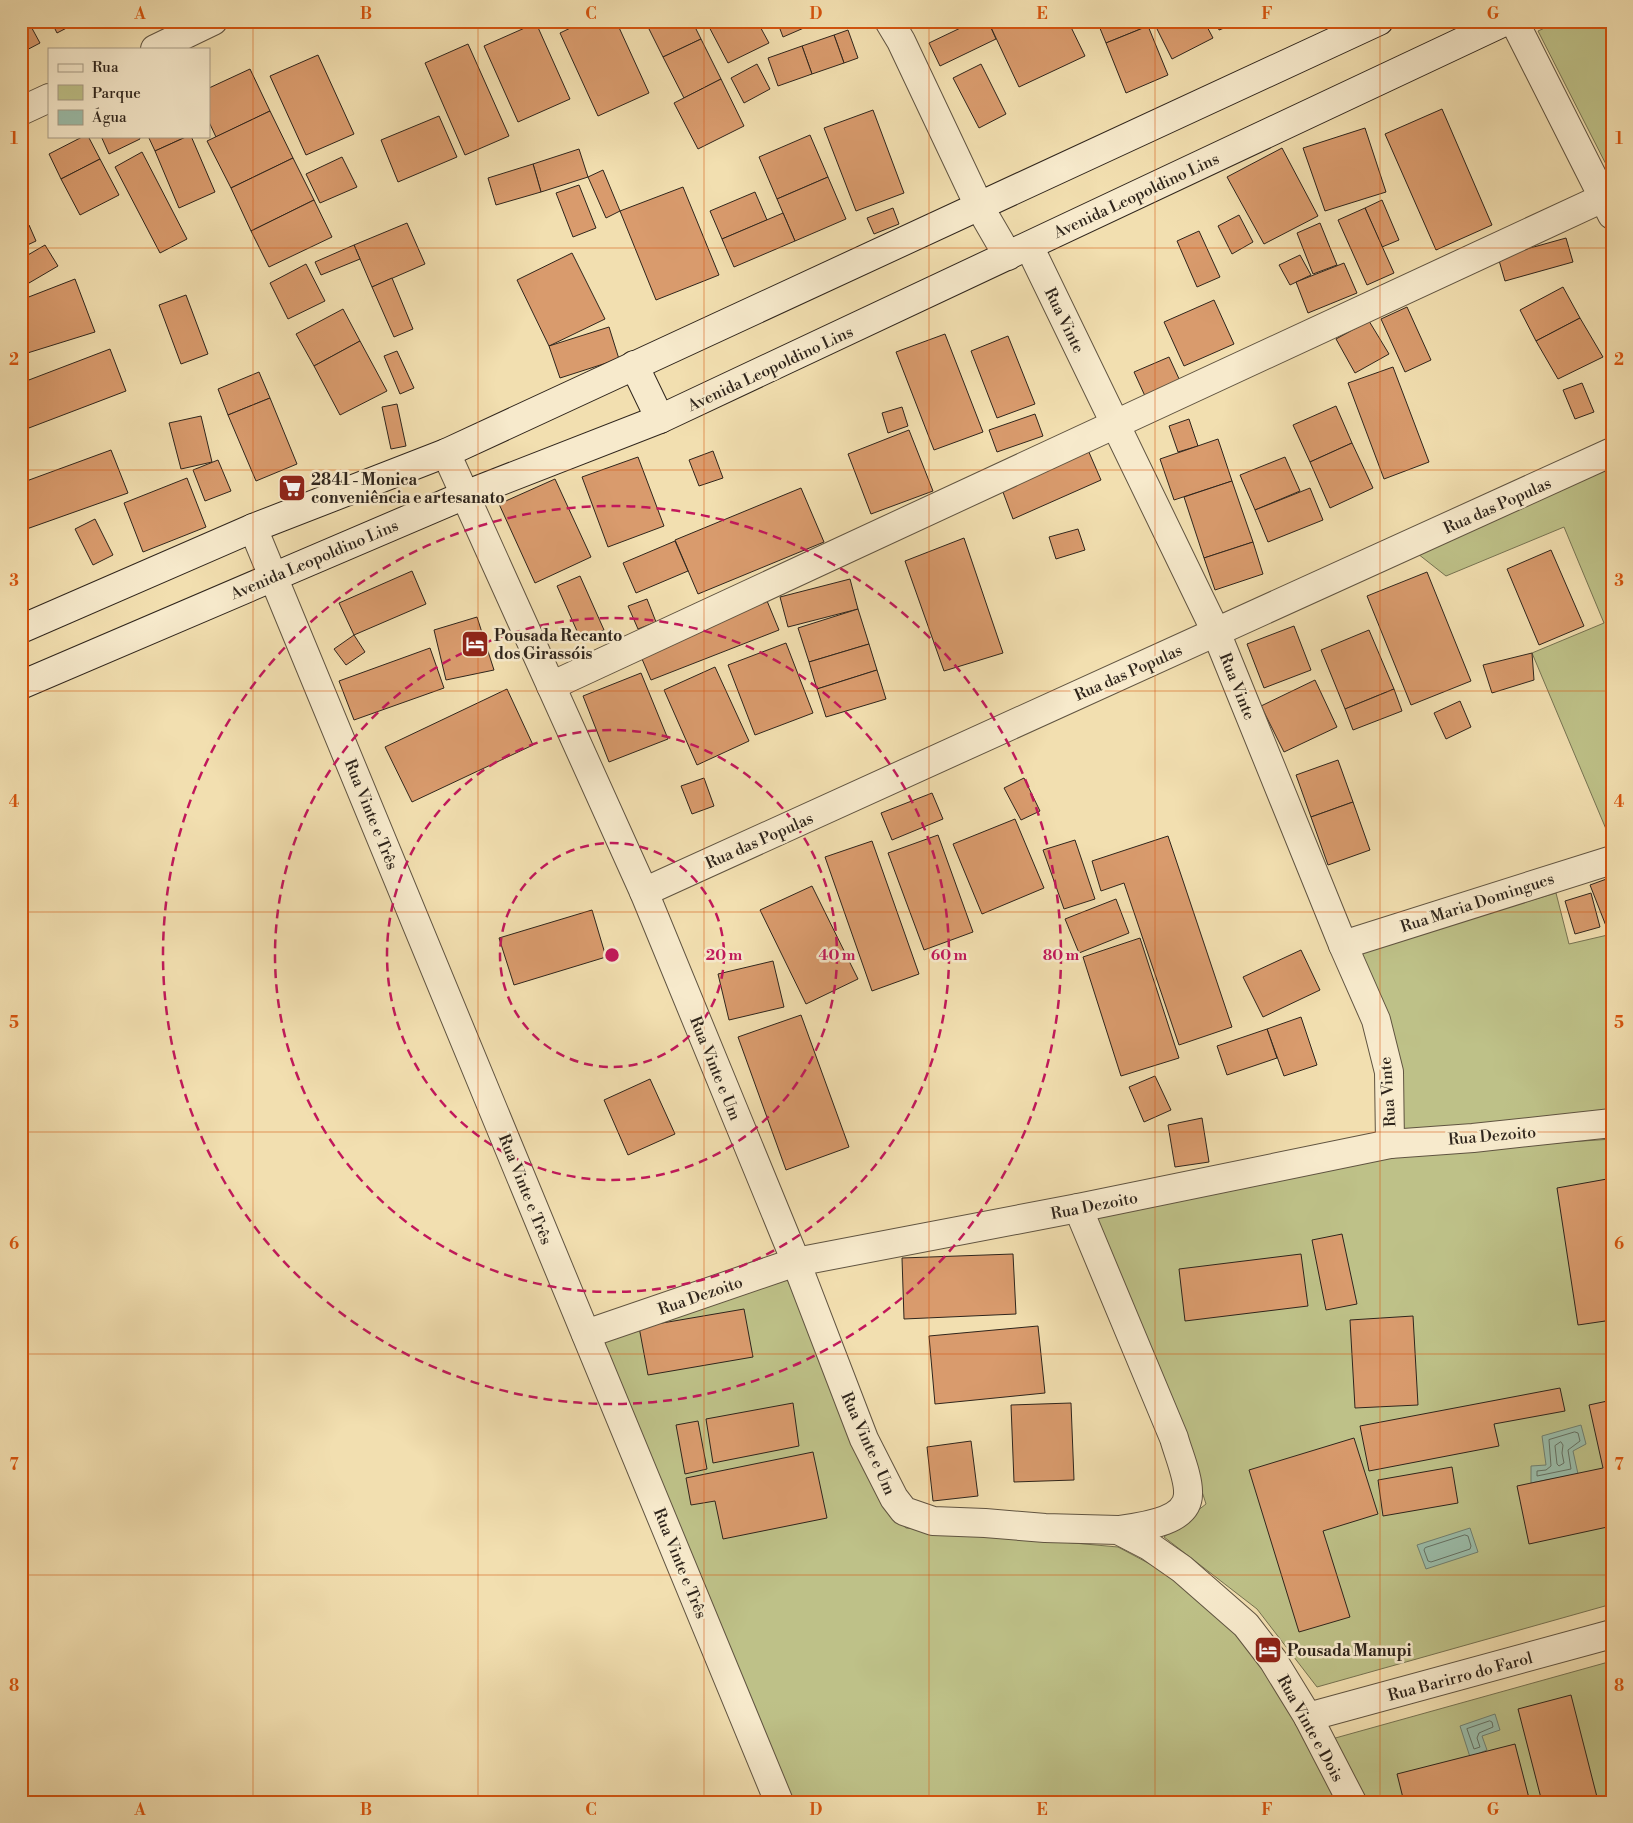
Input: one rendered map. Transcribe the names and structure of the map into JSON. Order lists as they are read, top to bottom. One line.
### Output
{"streets":{"street":["Avenida Leopoldino Lins","Rua Vinte","Rua das Populas","Rua Vinte e Três","Rua Maria Domingues","Rua Vinte e Um","Rua Dezoito","Rua Barirro do Farol","Rua Vinte e Dois"]},"crossings":[["Avenida Leopoldino Lins","Rua Vinte"],["Avenida Leopoldino Lins","Rua Vinte e Três"],["Avenida Leopoldino Lins","Rua Vinte e Um"],["Rua Vinte","Rua das Populas"],["Rua Vinte","Rua Maria Domingues"],["Rua Vinte","Rua Dezoito"],["Rua das Populas","Rua Vinte e Um"],["Rua Vinte e Três","Rua Dezoito"],["Rua Vinte e Um","Rua Dezoito"],["Rua Vinte e Um","Rua Vinte e Dois"],["Rua Barirro do Farol","Rua Vinte e Dois"]],"places":{"supermarket":["2841 - Monica conveniência e artesanato"],"hotel":["Pousada Recanto dos Girassóis","Pousada Manupi"]},"legend":["Rua","Parque","Água"],"grid":{"columns":["A","B","C","D","E","F","G"],"rows":["1","2","3","4","5","6","7","8"]},"rings":["20 m","40 m","60 m","80 m"]}
